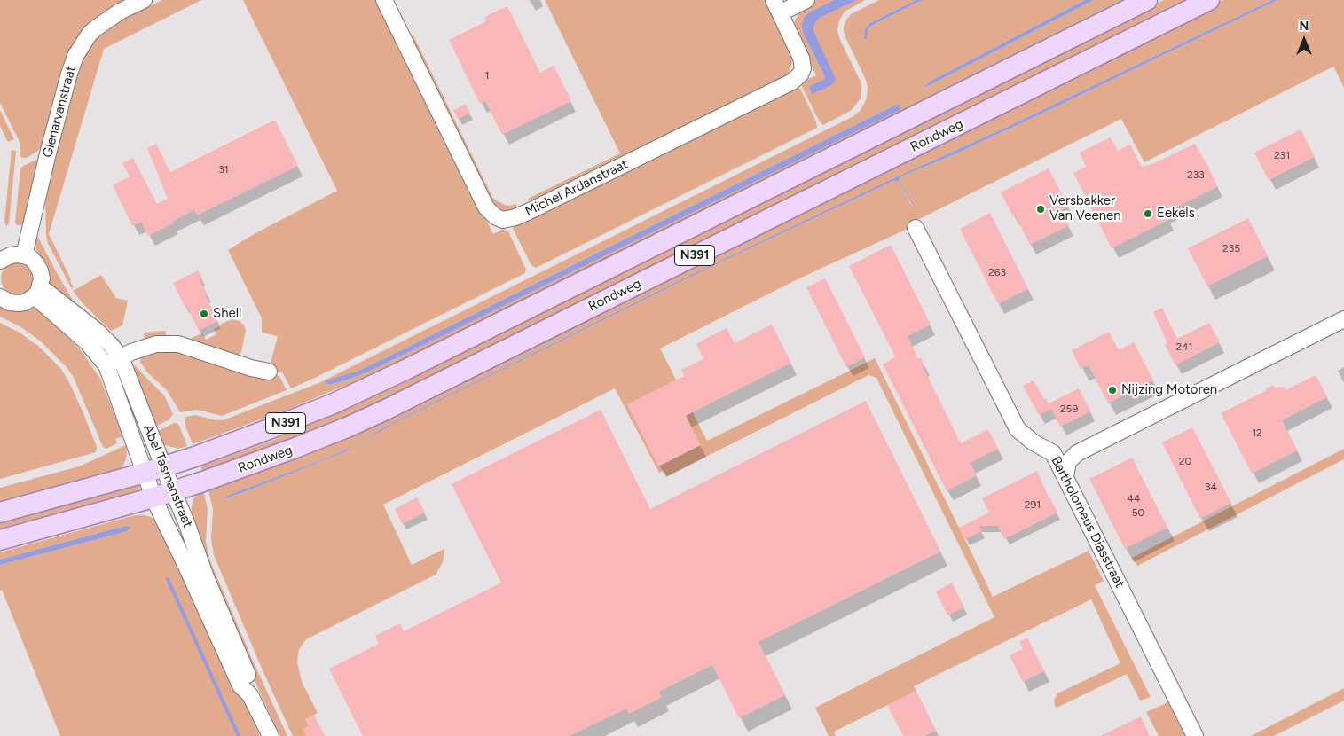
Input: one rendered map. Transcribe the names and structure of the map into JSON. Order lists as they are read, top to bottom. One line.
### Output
{"streets":{"main road":["Rondweg","N391"],"street":["Glenarvanstraat","Michel Ardanstraat","Abel Tasmanstraat","Bartholomeus Diasstraat"]},"crossings":[["Rondweg","Abel Tasmanstraat"]],"places":["Versbakker Van Veenen","Eekels","Shell","Nijzing Motoren"],"house_numbers":["1","231","31","233","235","263","241","259","12","20","34","44","291","50"],"north":"top"}
